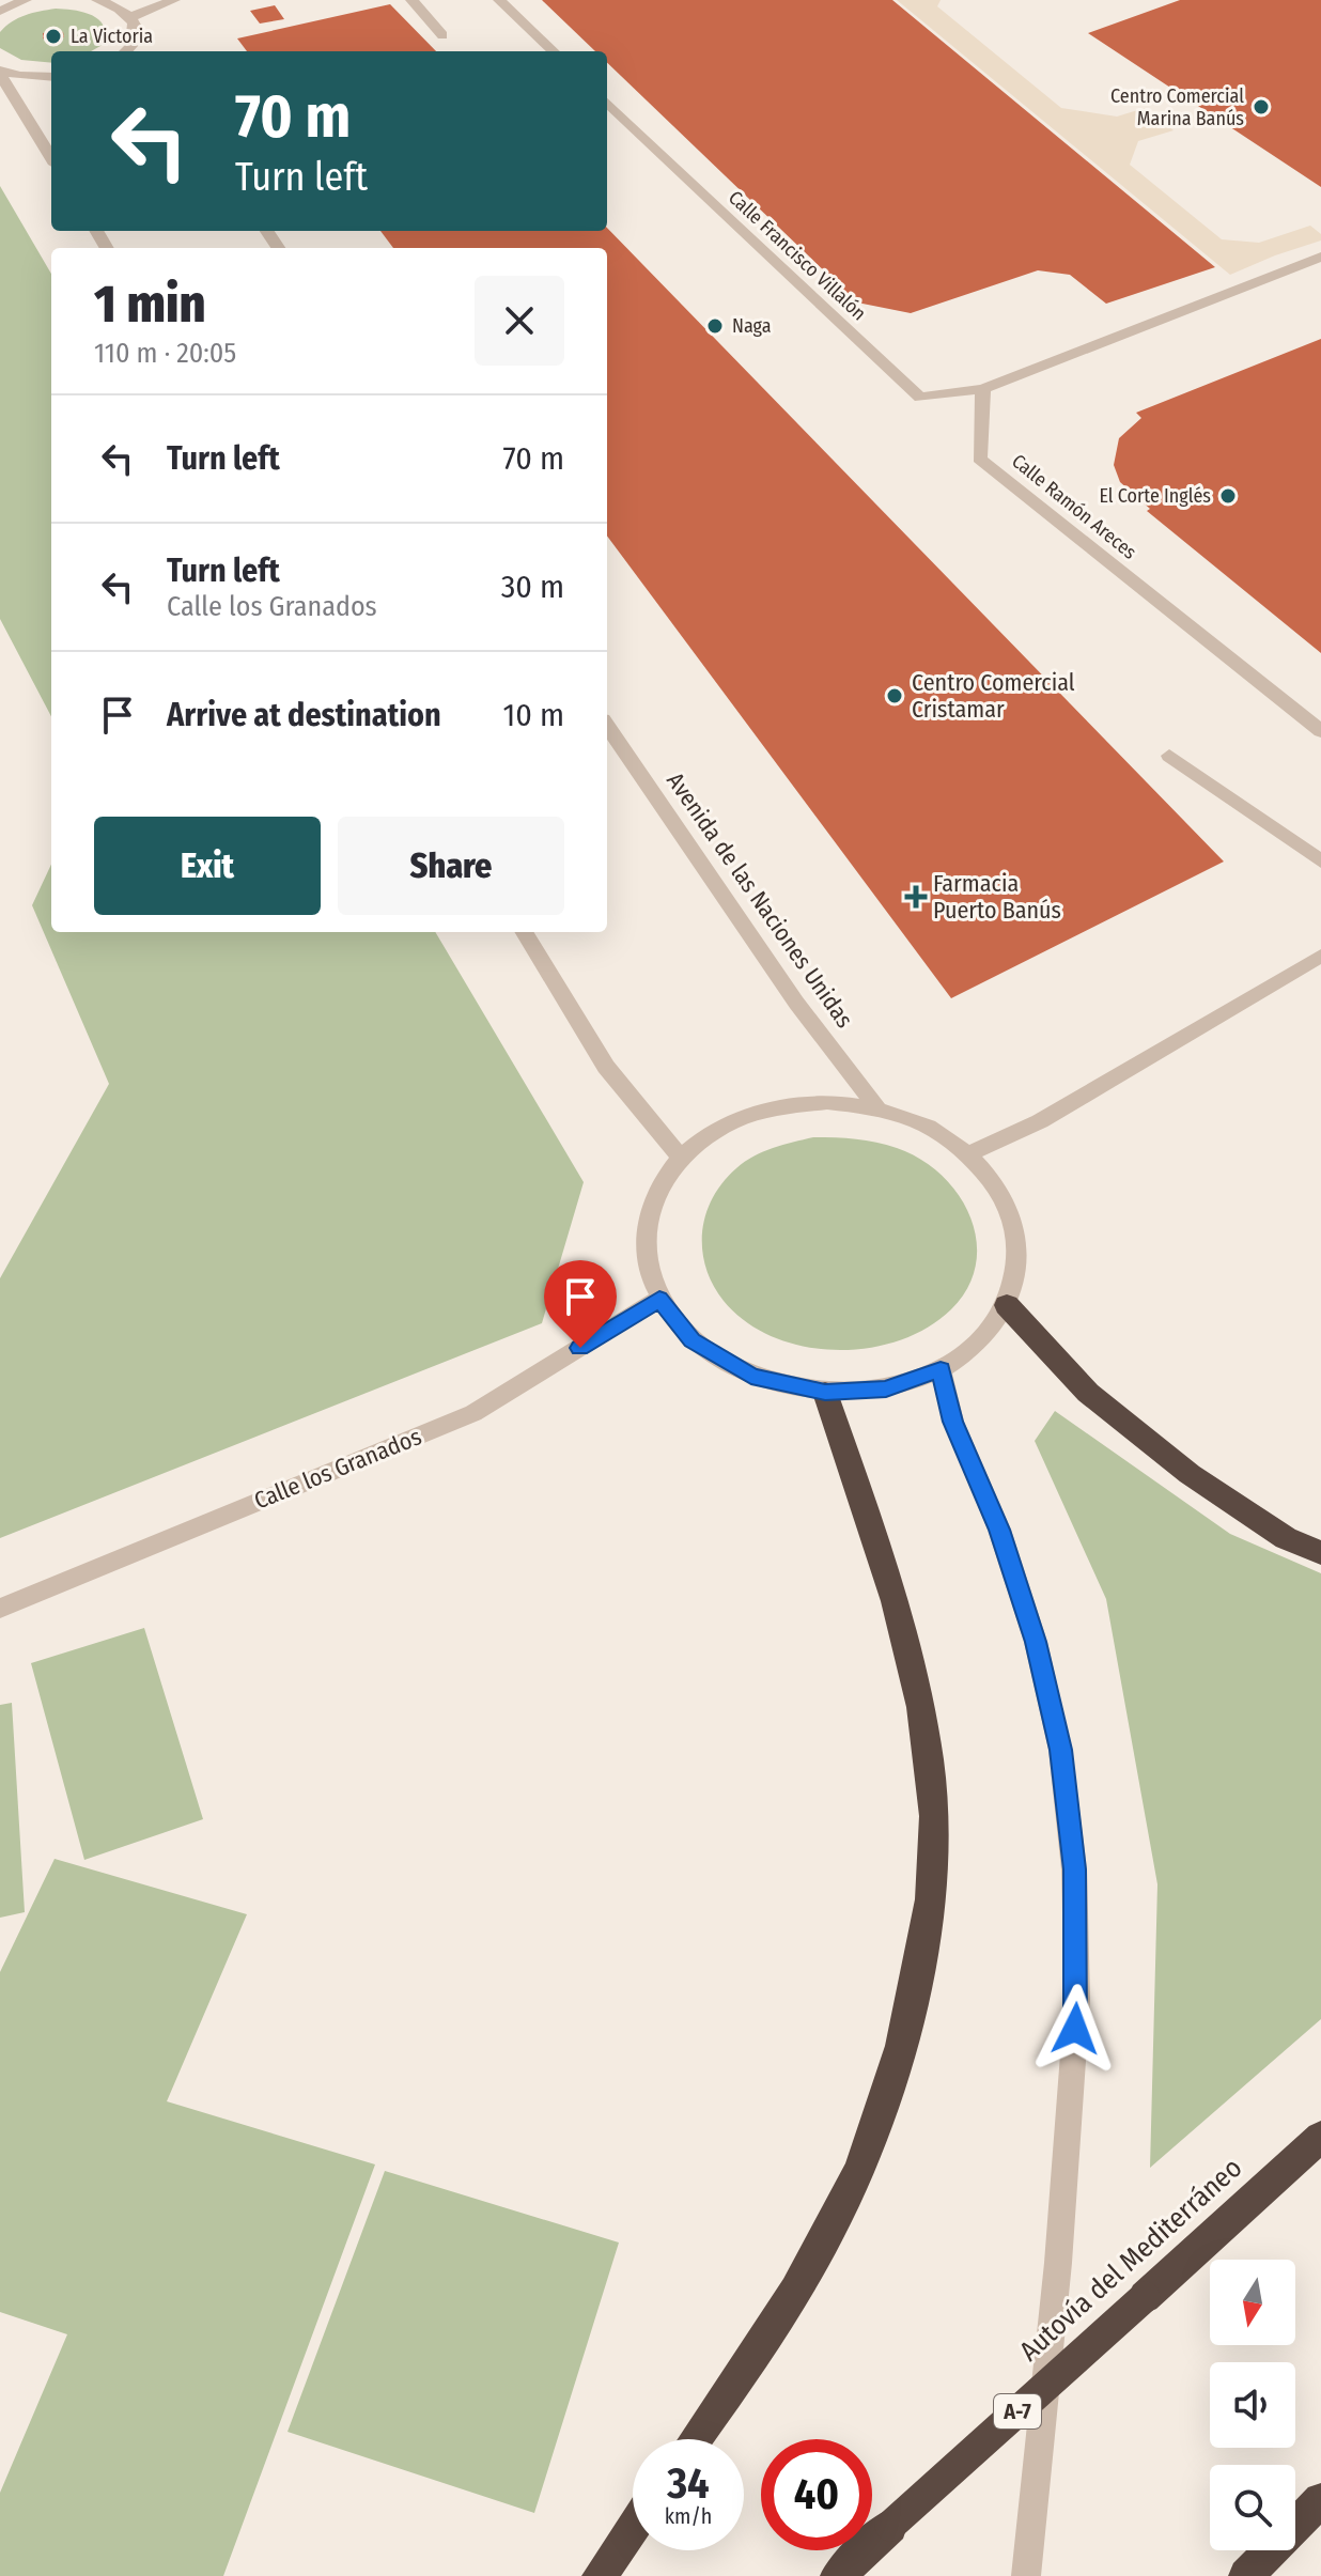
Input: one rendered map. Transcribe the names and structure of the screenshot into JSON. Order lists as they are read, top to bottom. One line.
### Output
{"streets":{"highway":["Autovía del Mediterráneo","A-7"],"street":["Calle Francisco Villalón","Calle Ramón Areces","Avenida de las Naciones Unidas","Calle los Granados"]},"crossings":[["Calle Francisco Villalón","Calle Ramón Areces"]],"places":{"other":["La Victoria","Centro Comercial Marina Banús","Naga","El Corte Inglés","Centro Comercial Cristamar"],"health":["Farmacia Puerto Banús"]},"north":"bottom","page":{"turn":["70 m","Turn left"],"heading":["1 min","110 m · 20:05"],"list":[{"name":"Turn left","value":"70 m"},{"name":"Turn left","note":"Calle los Granados","value":"30 m"},{"name":"Arrive at destination","value":"10 m"}],"buttons":["Exit","Share"],"speed":"34 km/h","limit":"40"}}
